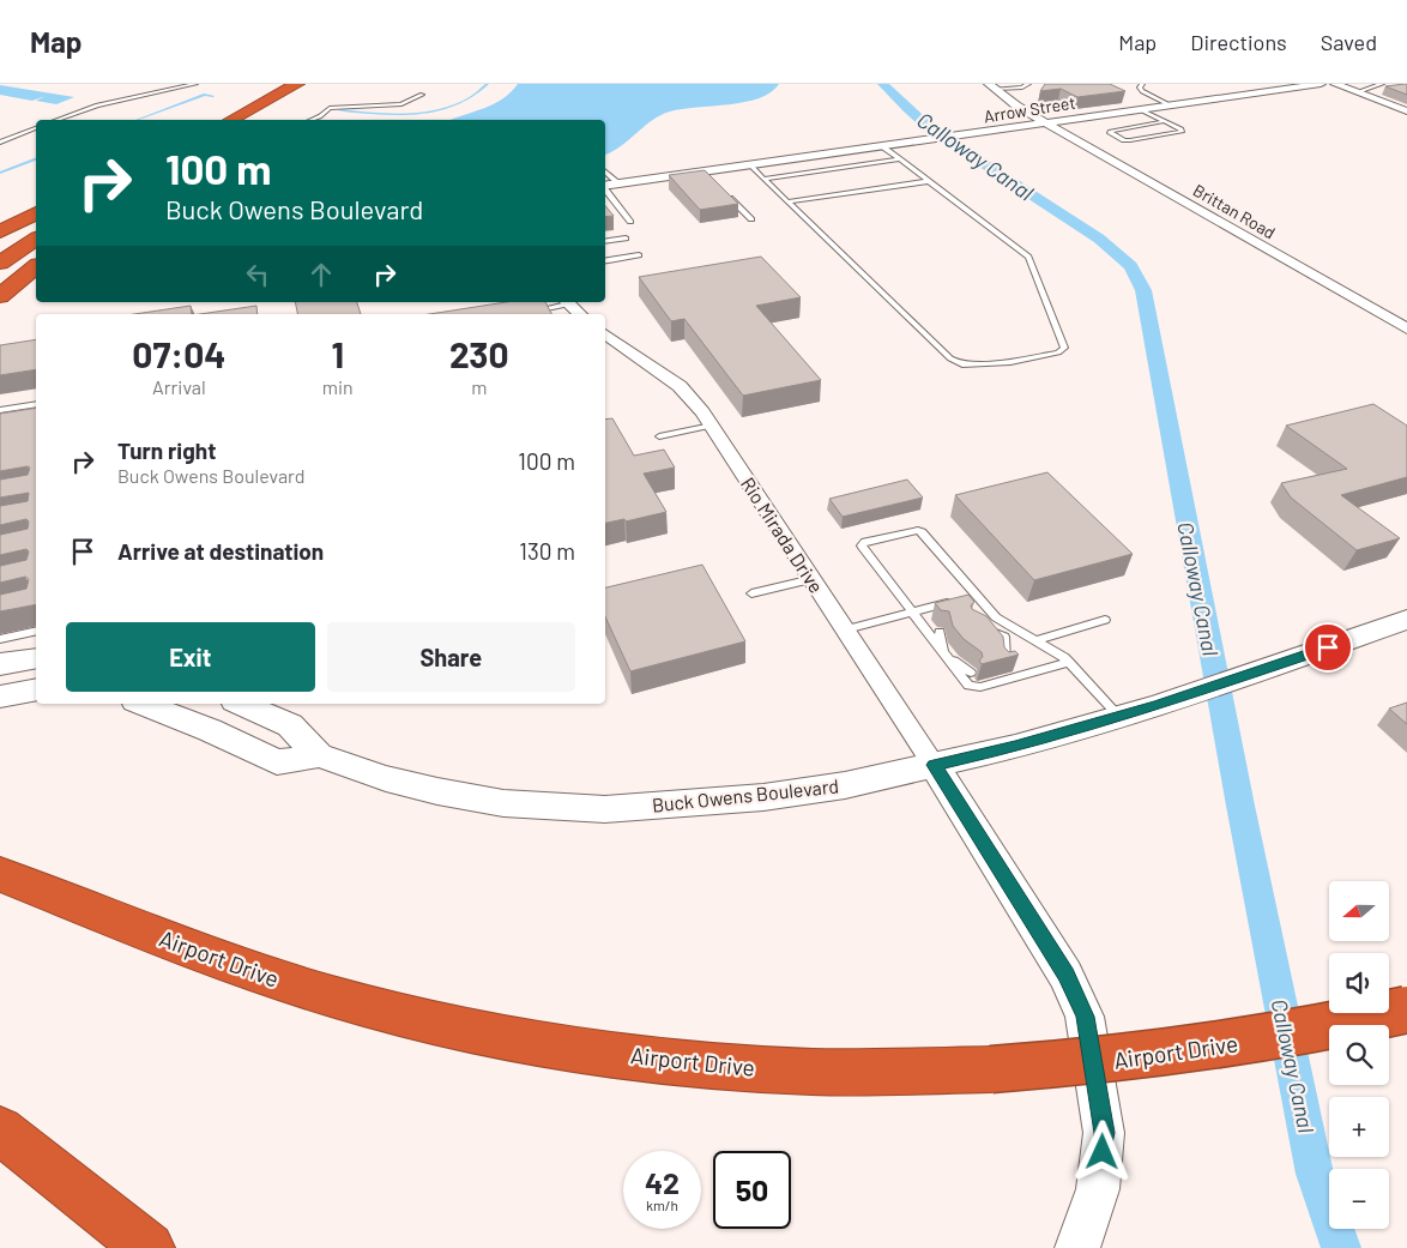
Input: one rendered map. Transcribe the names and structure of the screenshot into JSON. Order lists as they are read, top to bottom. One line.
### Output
{"streets":{"highway":["Airport Drive"],"main road":["Buck Owens Boulevard"],"street":["Arrow Street","Brittan Road","Rio Mirada Drive"]},"crossings":[["Arrow Street","Brittan Road"],["Rio Mirada Drive","Buck Owens Boulevard"]],"water":["Calloway Canal"],"north":"left","page":{"header":"Map","nav":["Map","Directions","Saved"],"turn":["100 m","Buck Owens Boulevard"],"eta":["07:04","Arrival","1","min","230","m"],"list":[{"name":"Turn right","note":"Buck Owens Boulevard","value":"100 m"},{"name":"Arrive at destination","value":"130 m"}],"buttons":["Exit","Share"],"map_buttons":["+","−"],"speed":"42 km/h","limit":"50"}}
